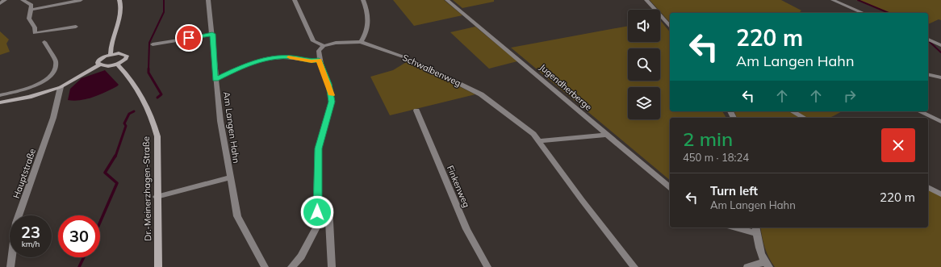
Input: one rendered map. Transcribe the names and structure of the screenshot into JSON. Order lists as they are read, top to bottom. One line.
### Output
{"streets":{"main road":["Dr.-Meinerzhagen-Straße"],"street":["Schwalbenweg","Jugendherberge","Am Langen Hahn","Hauptstraße","Finkenweg"]},"page":{"turn":["220 m","Am Langen Hahn"],"heading":["2 min","450 m · 18:24"],"list":[{"name":"Turn left","note":"Am Langen Hahn","value":"220 m"}],"speed":"23 km/h","limit":"30"}}
